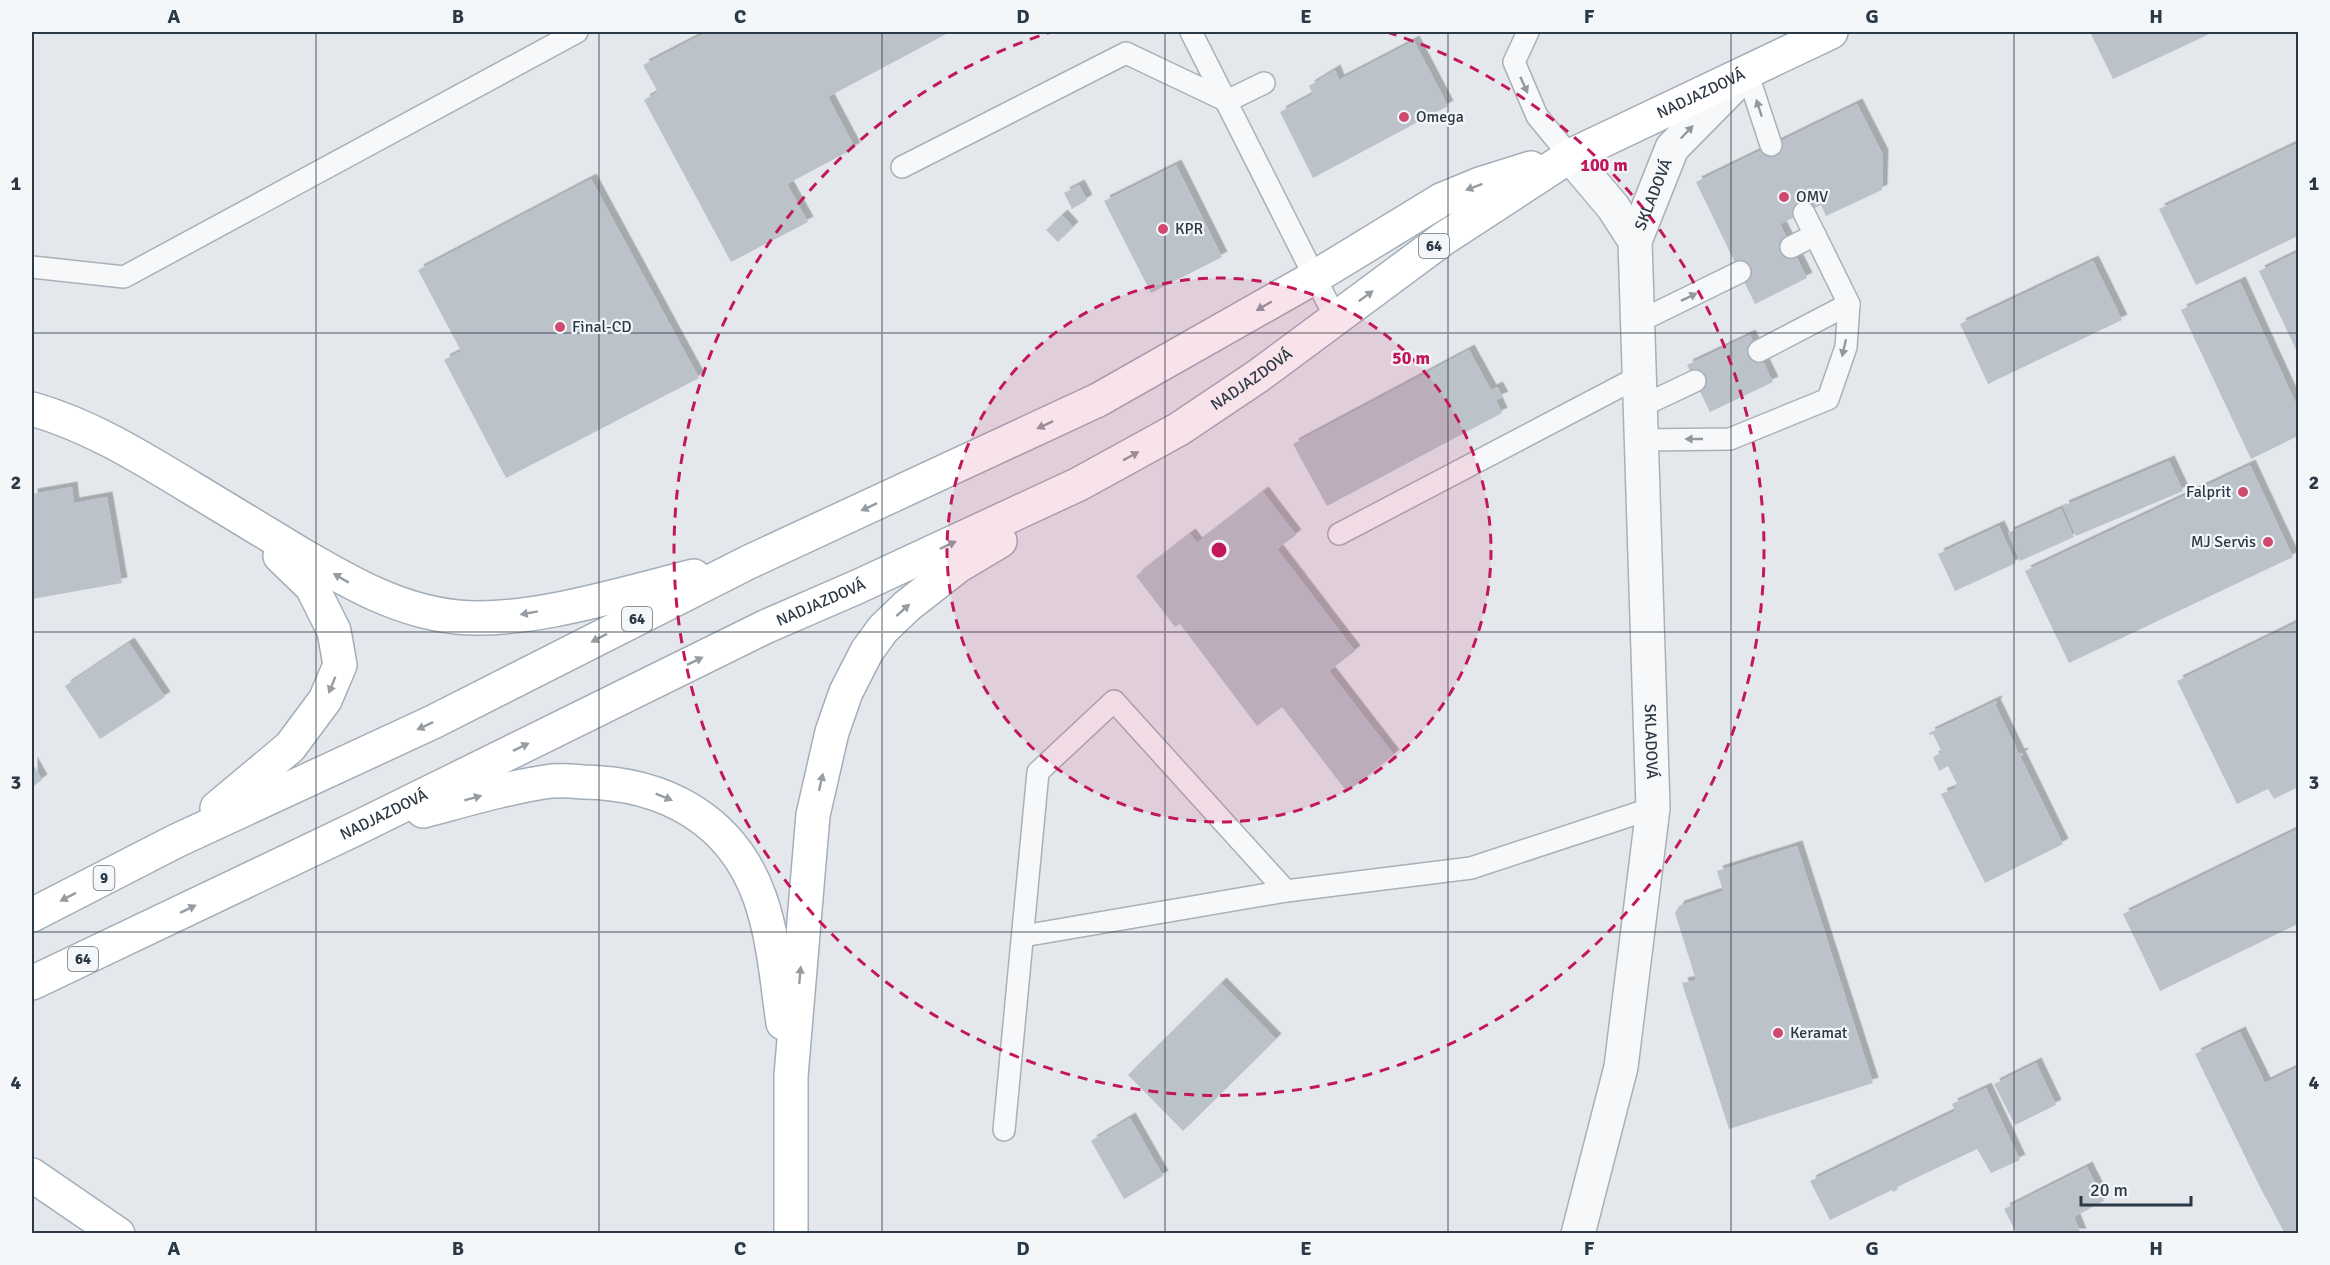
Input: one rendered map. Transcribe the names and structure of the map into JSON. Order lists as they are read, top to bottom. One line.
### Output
{"streets":{"main road":["NADJAZDOVÁ","64","9"],"street":["SKLADOVÁ"]},"crossings":[["NADJAZDOVÁ","SKLADOVÁ"]],"places":["Omega","OMV","KPR","Final-CD","Falprit","MJ Servis","Keramat"],"scale_bar":"20 m","grid":{"columns":["A","B","C","D","E","F","G","H"],"rows":["1","2","3","4"]},"rings":["100 m","50 m"]}
